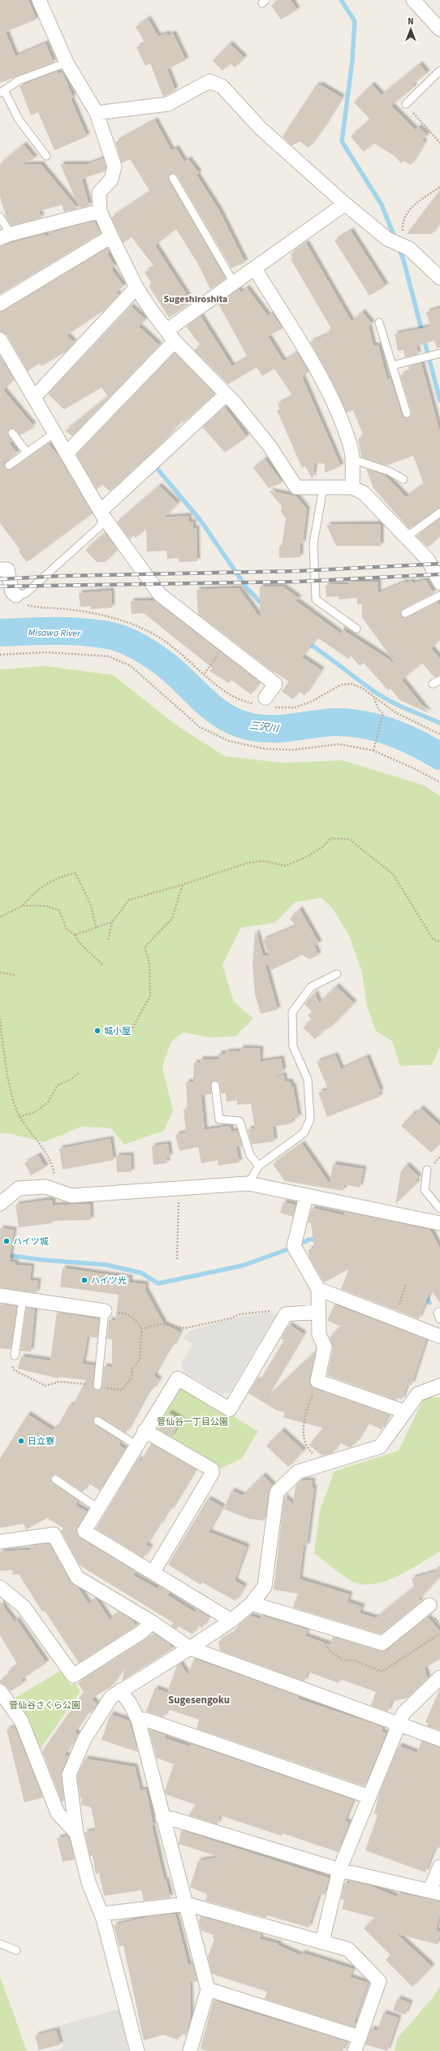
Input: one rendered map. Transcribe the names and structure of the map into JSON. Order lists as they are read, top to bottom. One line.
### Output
{"districts":["Sugeshiroshita","Sugesengoku"],"water":["Misawa River","三沢川"],"parks":["菅仙谷一丁目公園","菅仙谷さくら公園"],"places":["城小屋","ハイツ城","ハイツ光","日立寮"],"north":"top"}
